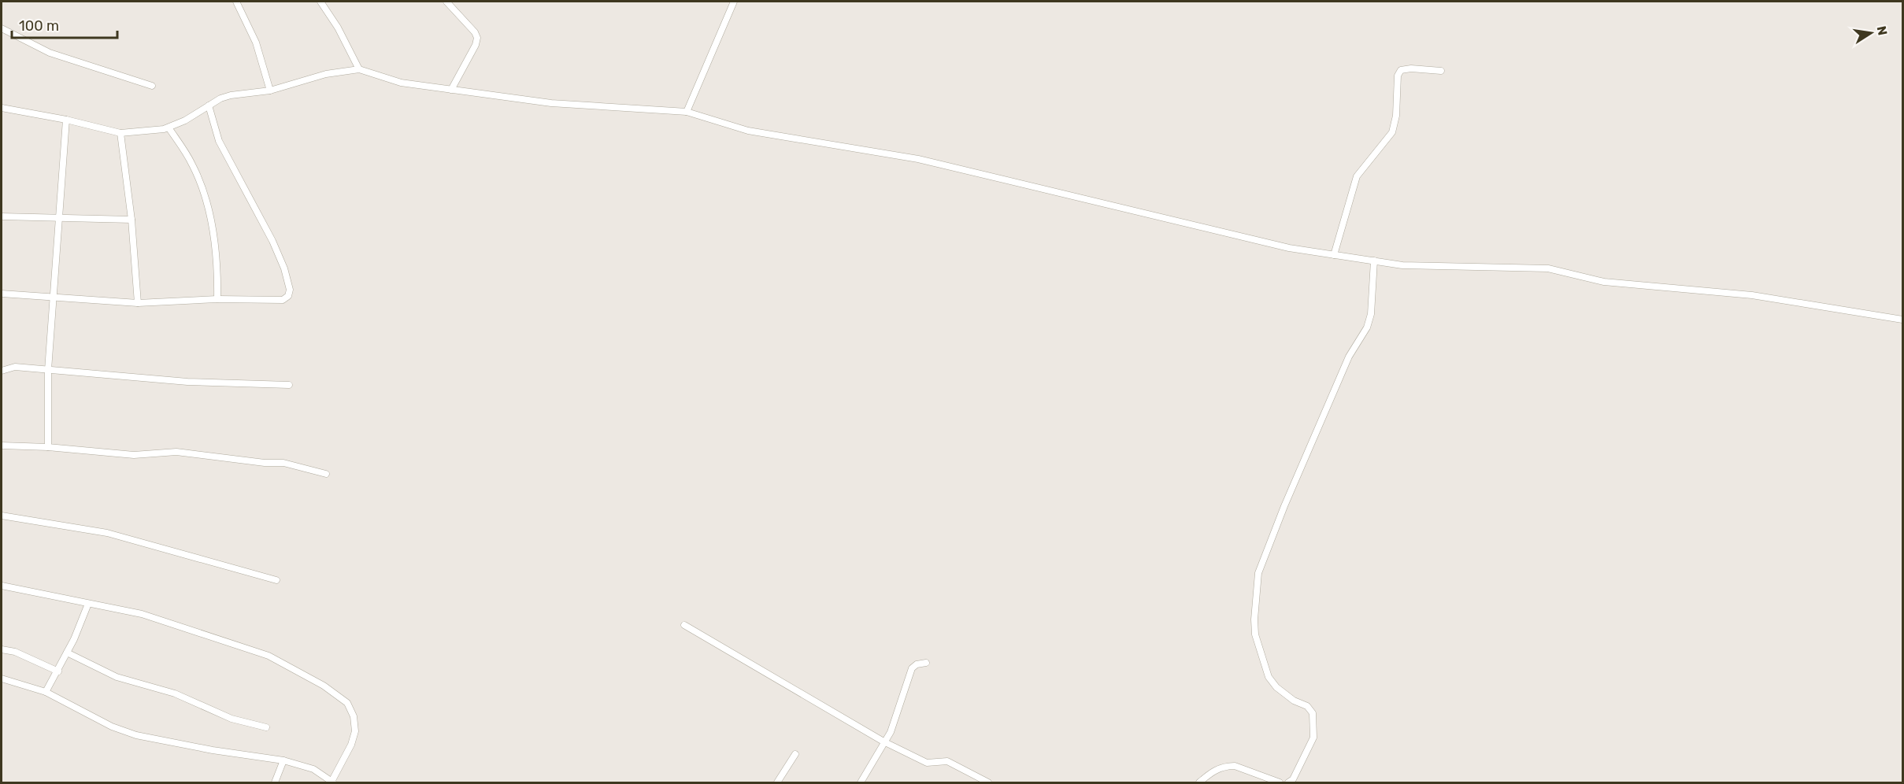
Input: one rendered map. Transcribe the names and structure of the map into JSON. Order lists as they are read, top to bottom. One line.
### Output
{"scale_bar":"100 m","north":"right"}
